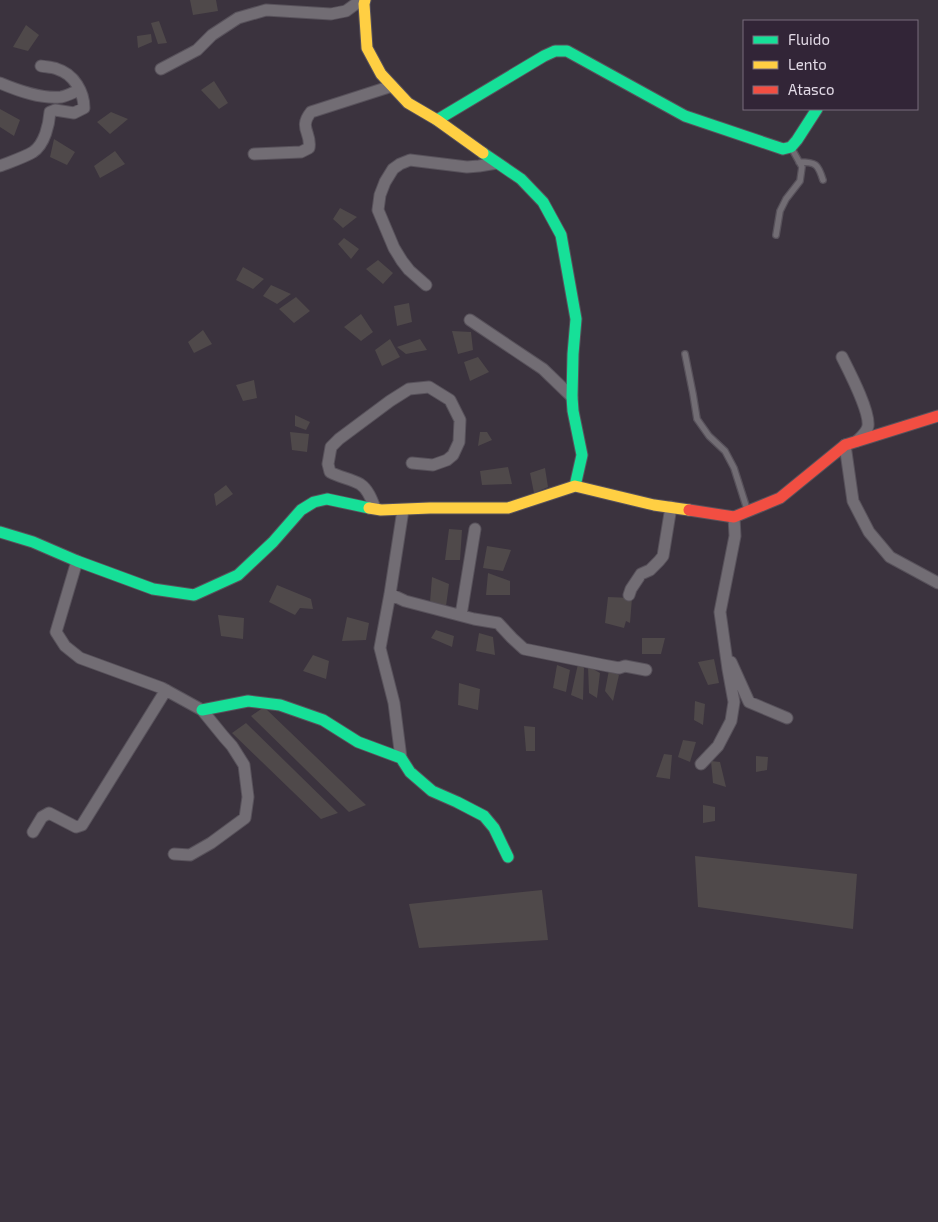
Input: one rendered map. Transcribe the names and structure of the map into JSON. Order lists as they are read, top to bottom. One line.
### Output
{"legend":["Fluido","Lento","Atasco"]}
